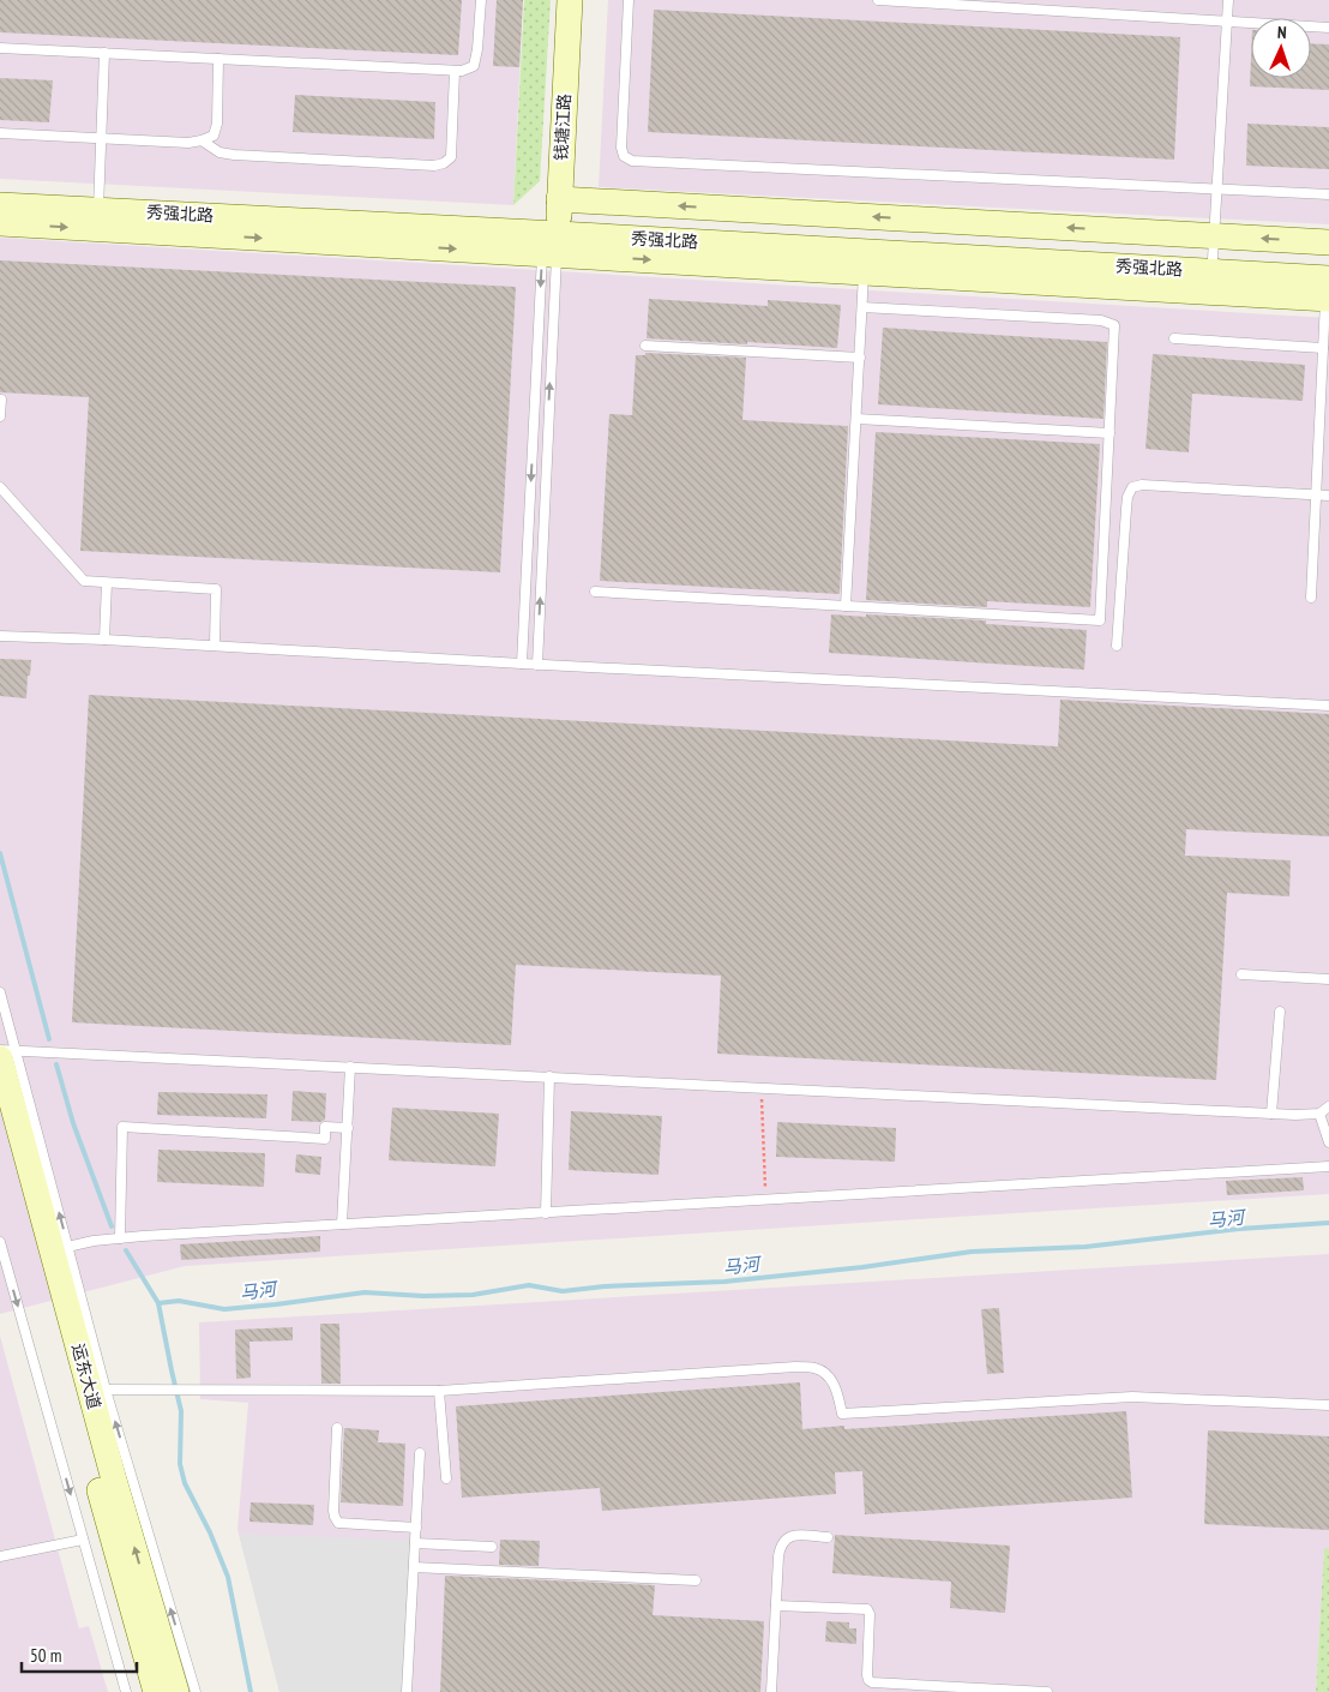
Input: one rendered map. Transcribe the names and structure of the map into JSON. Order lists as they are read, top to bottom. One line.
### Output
{"streets":{"street":["钱塘江路","秀强北路","运东大道"]},"crossings":[["钱塘江路","秀强北路"]],"water":["马河"],"scale_bar":"50 m","north":"top"}
